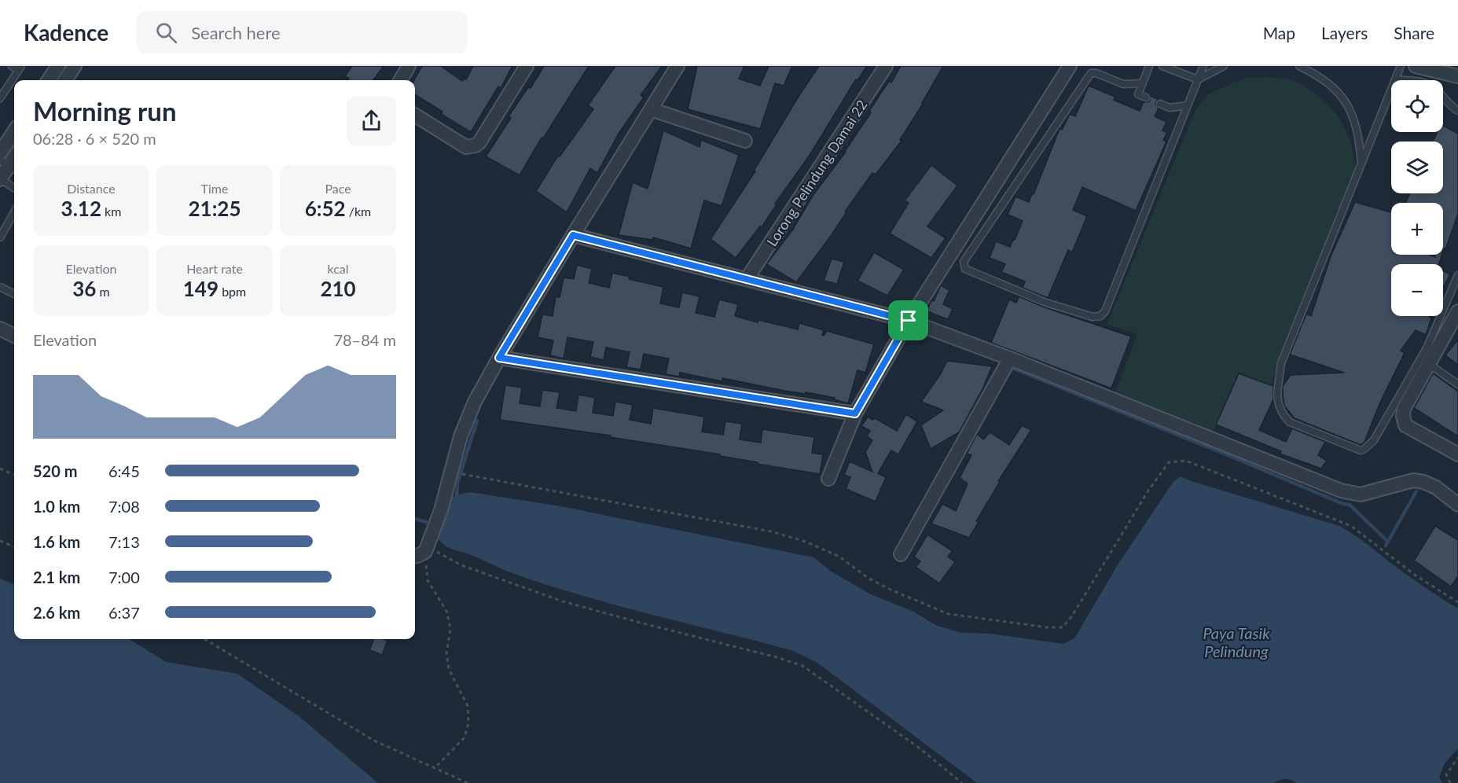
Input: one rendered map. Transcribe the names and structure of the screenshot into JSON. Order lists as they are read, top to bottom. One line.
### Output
{"streets":{"street":["Lorong Pelindung Damai 22"]},"water":["Paya Tasik Pelindung"],"page":{"header":"Kadence","search":"Search here","nav":["Map","Layers","Share"],"map_buttons":["+","−"],"heading":["Morning run","06:28 · 6 × 520 m"],"stats":[["Distance","3.12 km"],["Time","21:25"],["Pace","6:52 /km"],["Elevation","36 m"],["Heart rate","149 bpm"],["kcal","210"]],"chart":["Elevation","78–84 m"],"list":[{"name":"520 m","note":"6:45"},{"name":"1.0 km","note":"7:08"},{"name":"1.6 km","note":"7:13"},{"name":"2.1 km","note":"7:00"},{"name":"2.6 km","note":"6:37"}]}}
